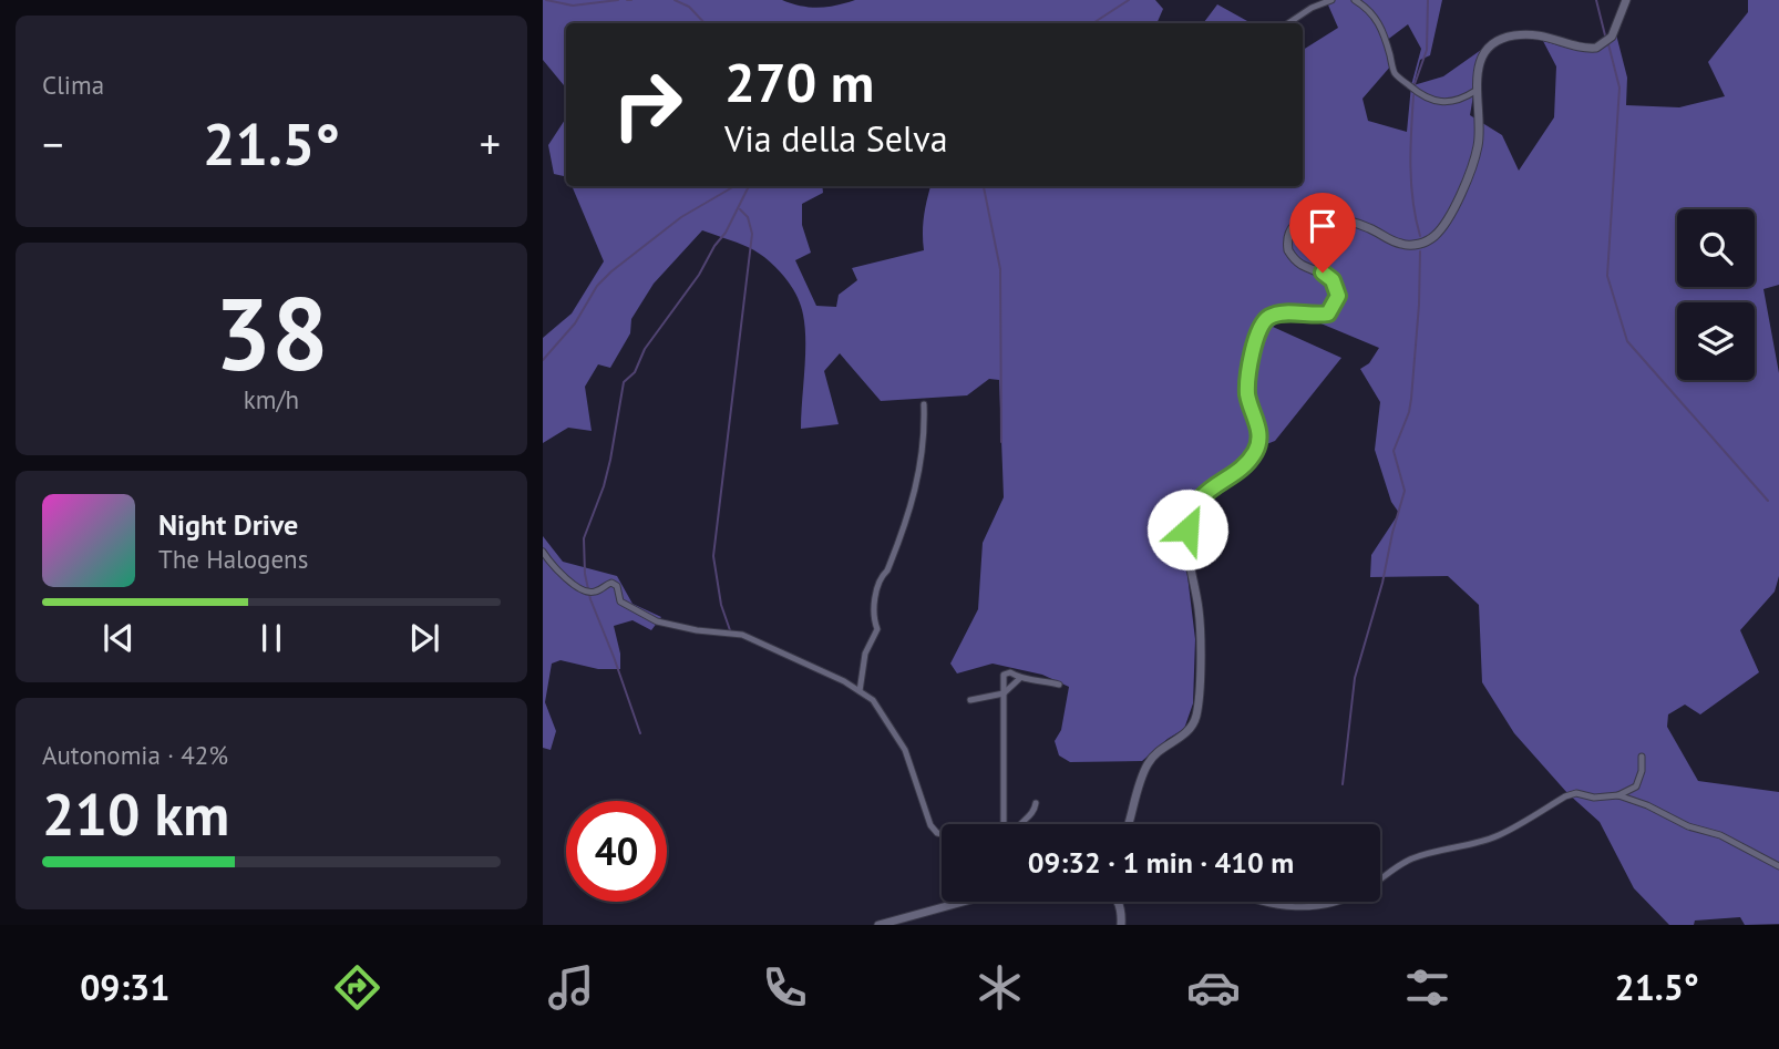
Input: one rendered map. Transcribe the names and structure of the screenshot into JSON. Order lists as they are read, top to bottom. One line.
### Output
{"page":{"tile":["Clima",["38","km/h"],["Autonomia · 42%","210 km"]],"turn":["270 m","Via della Selva"],"heat":["−","21.5°","+"],"song":["Night Drive","The Halogens"],"limit":"40","trip":"09:32 · 1 min · 410 m","tabs":["09:31","21.5°"]}}
